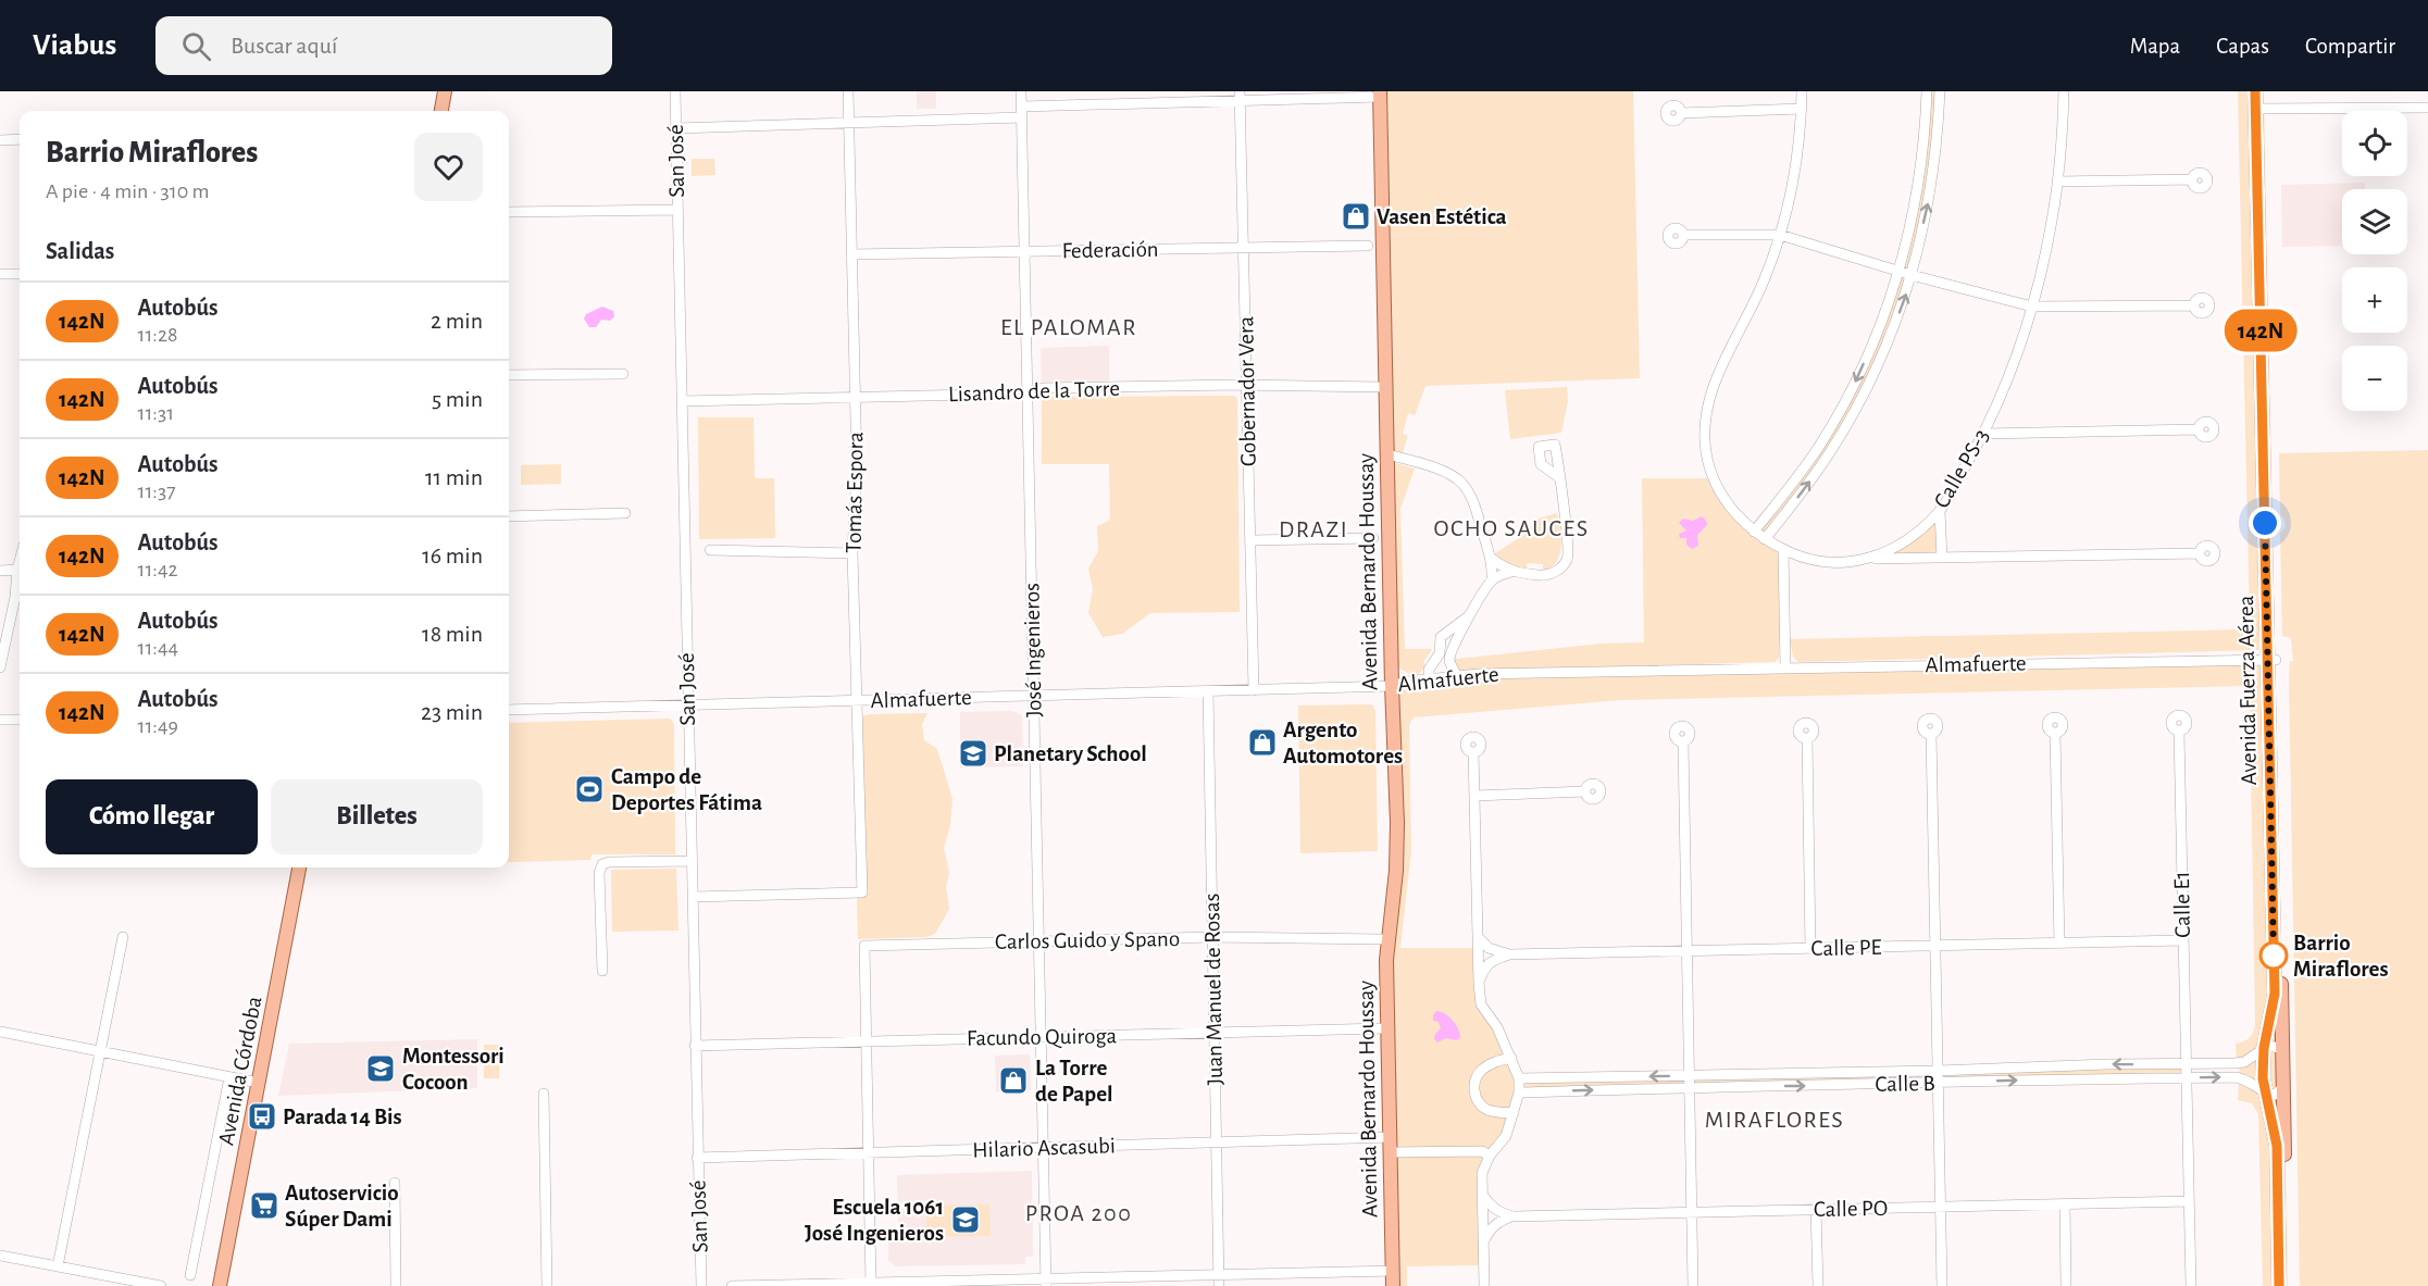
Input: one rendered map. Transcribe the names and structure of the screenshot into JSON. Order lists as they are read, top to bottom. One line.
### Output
{"streets":{"main road":["Avenida Bernardo Houssay","Avenida Fuerza Aérea","Avenida Córdoba"],"street":["San José","Federación","Lisandro de la Torre","Gobernador Vera","Calle PS-3","Tomás Espora","José Ingenieros","Almafuerte","Calle E1","Carlos Guido y Spano","Calle PE","Juan Manuel de Rosas","Facundo Quiroga","Calle B","Hilario Ascasubi","Calle PO"]},"crossings":[["San José","Lisandro de la Torre"],["San José","Tomás Espora"],["San José","Almafuerte"],["San José","Facundo Quiroga"],["San José","Hilario Ascasubi"],["Federación","Gobernador Vera"],["Federación","Tomás Espora"],["Federación","José Ingenieros"],["Lisandro de la Torre","Gobernador Vera"],["Lisandro de la Torre","Tomás Espora"],["Lisandro de la Torre","Avenida Bernardo Houssay"],["Lisandro de la Torre","José Ingenieros"],["Gobernador Vera","Almafuerte"],["Tomás Espora","Almafuerte"],["Avenida Bernardo Houssay","Almafuerte"],["Avenida Bernardo Houssay","Carlos Guido y Spano"],["Avenida Bernardo Houssay","Facundo Quiroga"],["Avenida Bernardo Houssay","Hilario Ascasubi"],["José Ingenieros","Almafuerte"],["José Ingenieros","Carlos Guido y Spano"],["José Ingenieros","Facundo Quiroga"],["José Ingenieros","Hilario Ascasubi"],["Almafuerte","Avenida Fuerza Aérea"],["Almafuerte","Juan Manuel de Rosas"],["Avenida Fuerza Aérea","Calle B"],["Calle E1","Calle PE"],["Calle E1","Calle B"],["Calle E1","Calle PO"],["Carlos Guido y Spano","Juan Manuel de Rosas"],["Carlos Guido y Spano","Facundo Quiroga"],["Juan Manuel de Rosas","Facundo Quiroga"],["Juan Manuel de Rosas","Hilario Ascasubi"]],"districts":["EL PALOMAR","OCHO SAUCES","DRAZI","MIRAFLORES","PROA 200"],"places":{"shop":["Vasen Estética","Argento Automotores","La Torre de Papel"],"school or university":["Planetary School","Montessori Cocoon","Escuela 1061 José Ingenieros"],"sports":["Campo de Deportes Fátima"],"other":["Barrio Miraflores"],"bus stop":["Parada 14 Bis"],"supermarket":["Autoservicio Súper Dami"]},"lines":["bus line 142N"],"page":{"header":"Viabus","search":"Buscar aquí","nav":["Mapa","Capas","Compartir"],"on_map":"142N","map_buttons":["+","−"],"heading":[["Barrio Miraflores","A pie · 4 min · 310 m"],"Salidas"],"list":[{"mark":"142N","name":"Autobús","note":"11:28","value":"2 min"},{"mark":"142N","name":"Autobús","note":"11:31","value":"5 min"},{"mark":"142N","name":"Autobús","note":"11:37","value":"11 min"},{"mark":"142N","name":"Autobús","note":"11:42","value":"16 min"},{"mark":"142N","name":"Autobús","note":"11:44","value":"18 min"},{"mark":"142N","name":"Autobús","note":"11:49","value":"23 min"}],"buttons":["Cómo llegar","Billetes"]}}
